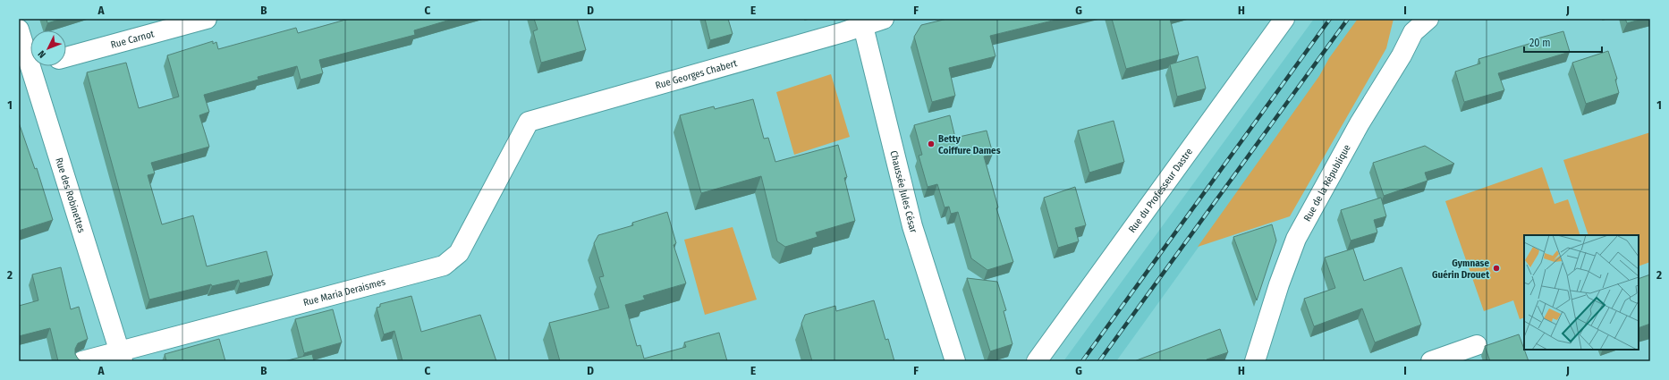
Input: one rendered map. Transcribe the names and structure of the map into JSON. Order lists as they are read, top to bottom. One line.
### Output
{"streets":{"street":["Rue Carnot","Rue Georges Chabert","Rue de la République","Rue du Professeur Dastre","Chaussée Jules César","Rue des Robinettes","Rue Maria Deraismes"]},"crossings":[["Rue Georges Chabert","Chaussée Jules César"],["Rue Georges Chabert","Rue Maria Deraismes"],["Rue des Robinettes","Rue Maria Deraismes"]],"places":["Betty Coiffure Dames","Gymnase Guérin Drouet"],"scale_bar":"20 m","north":"bottom left","grid":{"columns":["A","B","C","D","E","F","G","H","I","J"],"rows":["1","2"]}}
